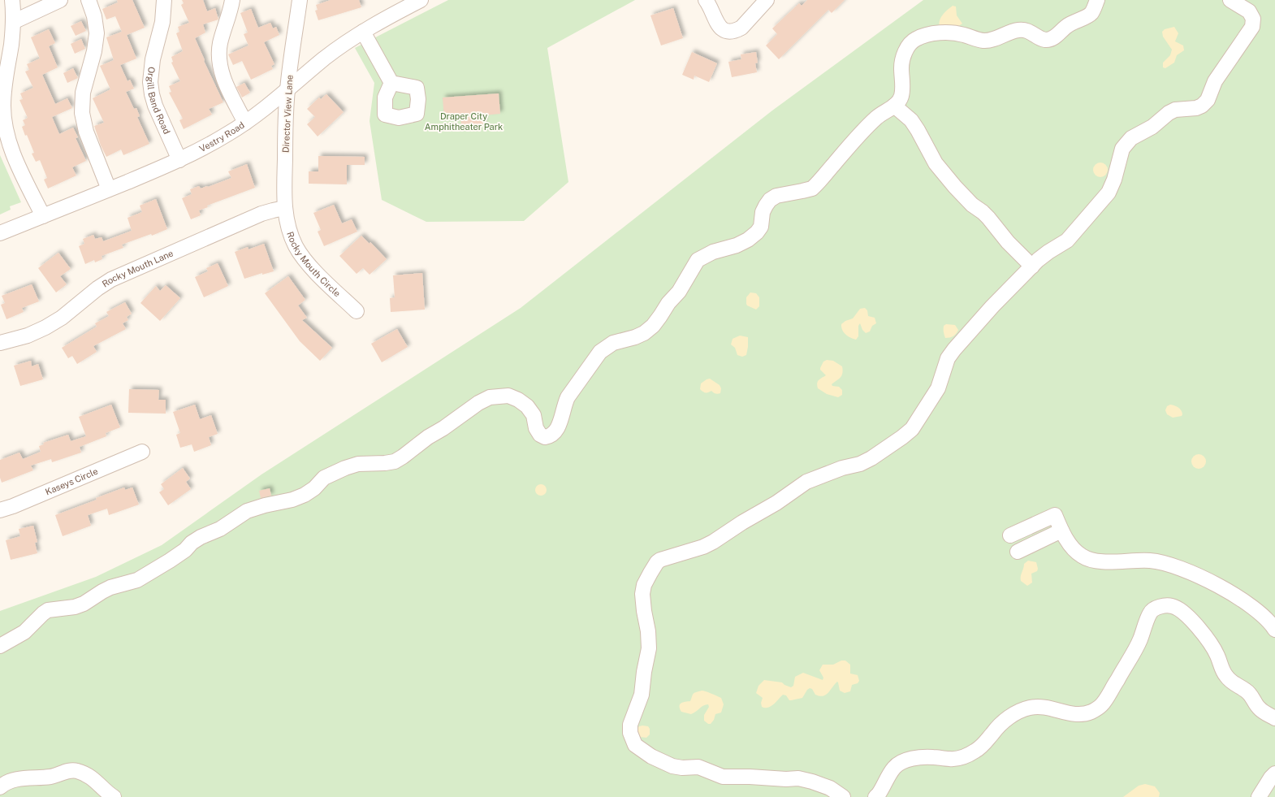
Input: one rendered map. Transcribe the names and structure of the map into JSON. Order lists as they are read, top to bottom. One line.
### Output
{"streets":{"street":["Orgill Band Road","Director View Lane","Vestry Road","Rocky Mouth Circle","Rocky Mouth Lane","Kaseys Circle"]},"crossings":[["Orgill Band Road","Vestry Road"],["Director View Lane","Vestry Road"],["Director View Lane","Rocky Mouth Circle"],["Director View Lane","Rocky Mouth Lane"],["Rocky Mouth Circle","Rocky Mouth Lane"]],"parks":["Draper City Amphitheater Park"]}
